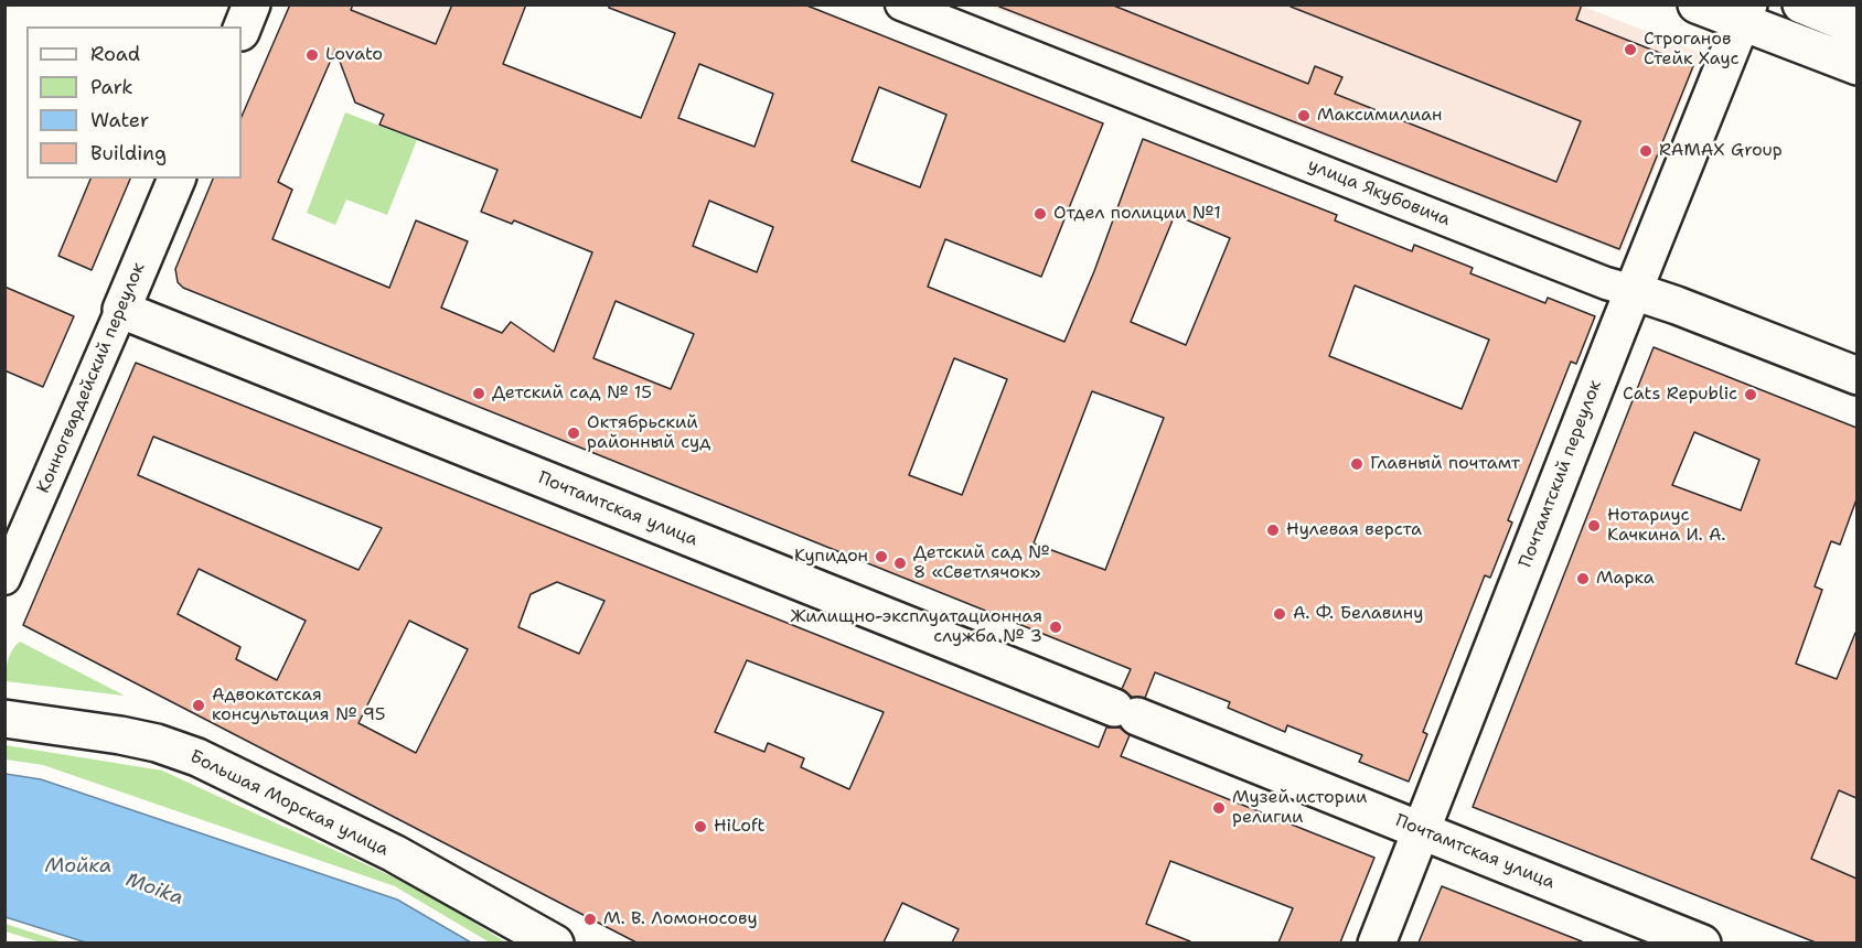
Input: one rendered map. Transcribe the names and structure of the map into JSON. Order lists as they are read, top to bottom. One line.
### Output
{"streets":{"street":["улица Якубовича","Конногвардейский переулок","Почтамтский переулок","Почтамтская улица","Большая Морская улица"]},"crossings":[["улица Якубовича","Почтамтский переулок"],["Конногвардейский переулок","Почтамтская улица"],["Почтамтский переулок","Почтамтская улица"]],"water":["Мойка","Moika"],"places":["Строганов Стейк Хаус","Lovato","Максимилиан","RAMAX Group","Отдел полиции №1","Детский сад № 15","Cats Republic","Октябрьский районный суд","Главный почтамт","Нотариус Качкина И. А.","Нулевая верста","Купидон","Детский сад № 8 «Светлячок»","Марка","А. Ф. Белавину","Жилищно-эксплуатационная служба № 3","Адвокатская консультация № 95","Музей истории религии","HiLoft","М. В. Ломоносову"],"legend":["Road","Park","Water","Building"]}
